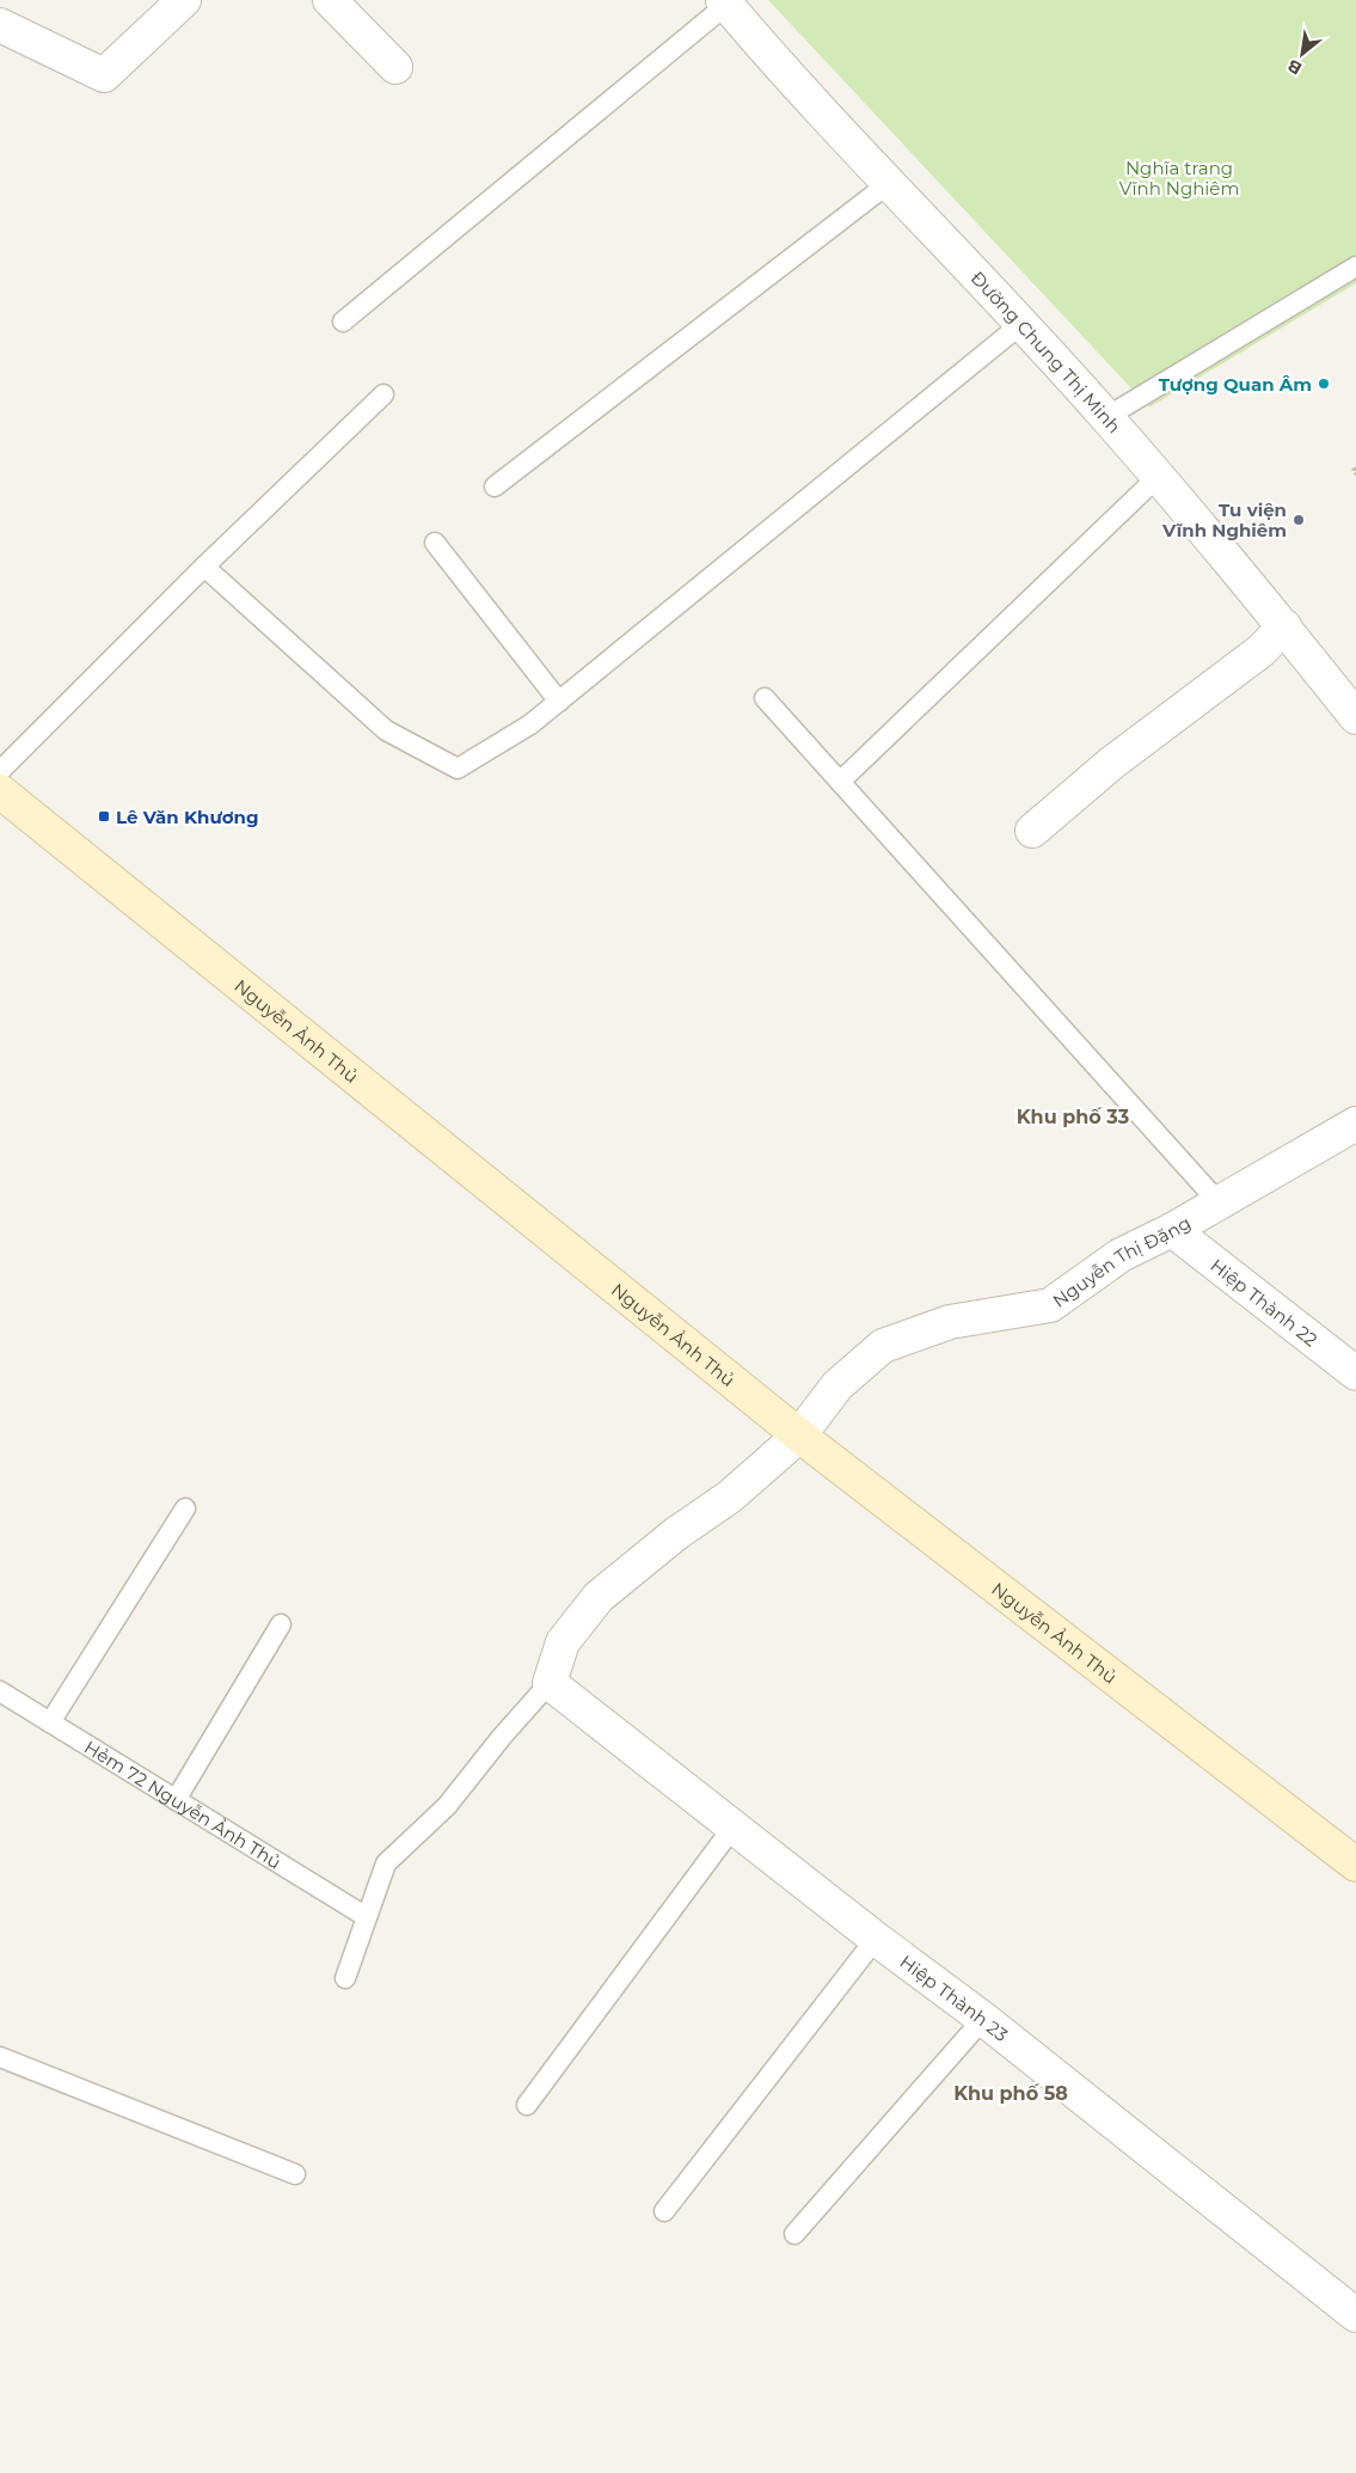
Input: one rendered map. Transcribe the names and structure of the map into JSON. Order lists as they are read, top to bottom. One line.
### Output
{"streets":{"main road":["Nguyễn Ảnh Thủ"],"street":["Đường Chung Thị Minh","Nguyễn Thị Đặng","Hiệp Thành 22","Hiệp Thành 23"],"lane":["Hẻm 72 Nguyễn Ảnh Thủ"]},"crossings":[["Nguyễn Ảnh Thủ","Nguyễn Thị Đặng"],["Nguyễn Thị Đặng","Hiệp Thành 22"],["Nguyễn Thị Đặng","Hiệp Thành 23"]],"districts":["Khu phố 33","Khu phố 58"],"parks":["Nghĩa trang Vĩnh Nghiêm"],"places":{"other":["Tượng Quan Âm","Tu viện Vĩnh Nghiêm"],"transit":["Lê Văn Khương"]},"north":"bottom left"}
